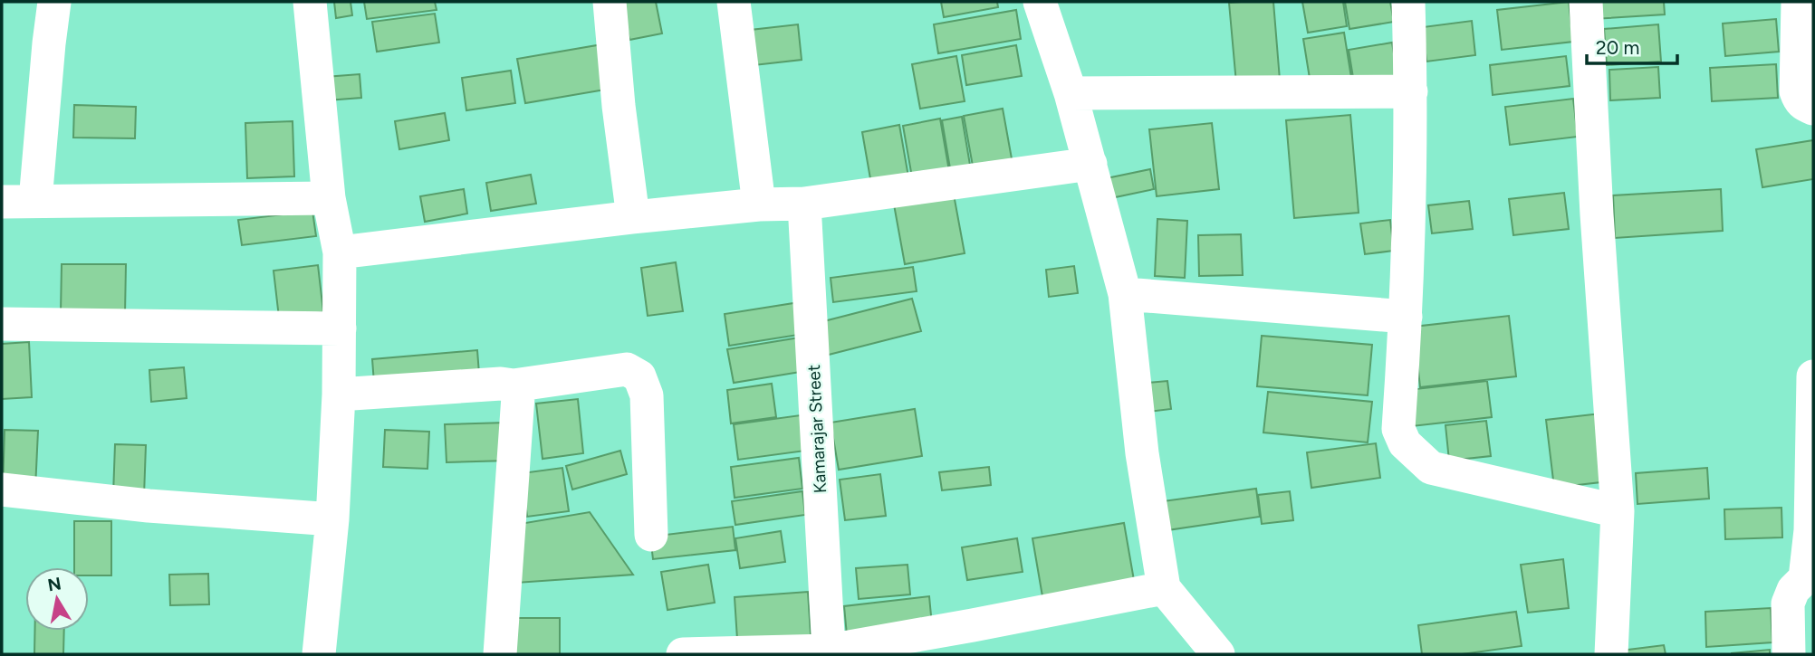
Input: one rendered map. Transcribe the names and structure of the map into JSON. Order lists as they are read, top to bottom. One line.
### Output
{"streets":{"street":["Kamarajar Street"]},"scale_bar":"20 m","north":"top"}
